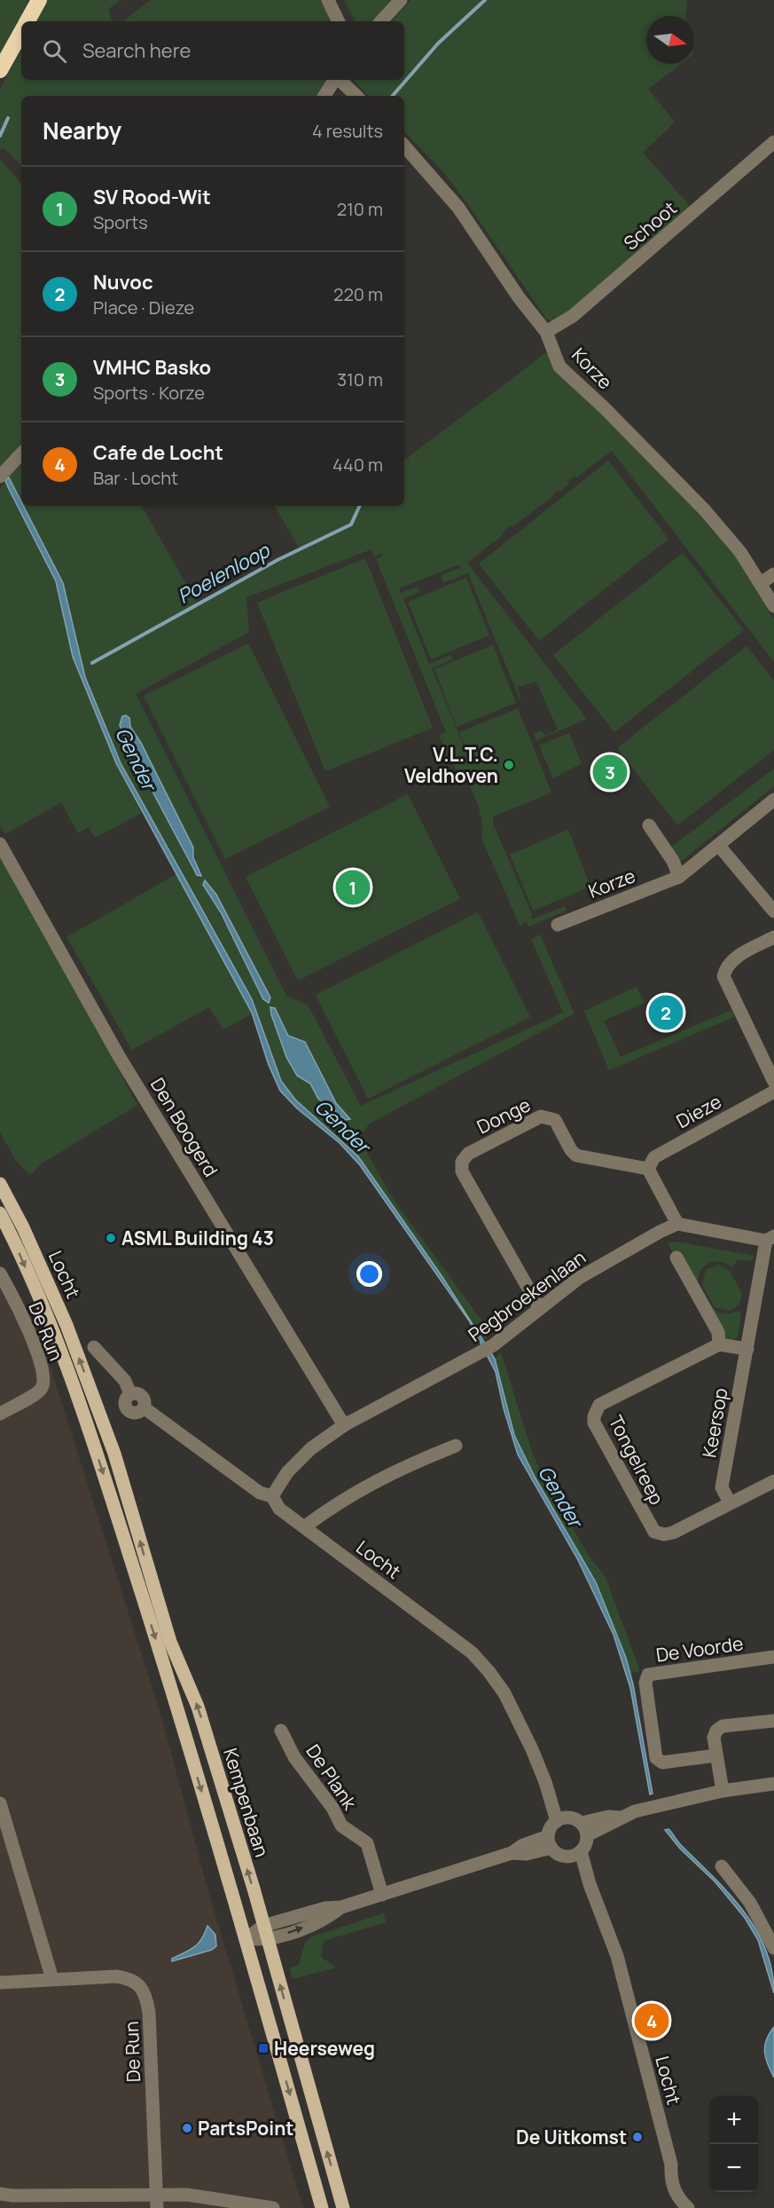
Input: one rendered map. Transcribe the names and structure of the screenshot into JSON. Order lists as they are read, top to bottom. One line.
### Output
{"streets":{"main road":["Locht","Kempenbaan"],"street":["Schoot","Korze","Dieze","Donge","Den Boogerd","Pegbroekenlaan","De Run","Keersop","Tongelreep","De Voorde","De Plank"]},"crossings":[["Schoot","Korze"],["Dieze","Donge"],["Donge","Pegbroekenlaan"],["Den Boogerd","Pegbroekenlaan"],["Locht","Pegbroekenlaan"],["Locht","Kempenbaan"],["Keersop","Tongelreep"]],"water":["Poelenloop","Gender"],"places":{"other":["V.L.T.C. Veldhoven","ASML Building 43","PartsPoint","De Uitkomst"],"transit":["Heerseweg"]},"north":"right","page":{"search":"Search here","heading":["Nearby","4 results"],"list":[{"mark":"1","name":"SV Rood-Wit","note":"Sports","value":"210 m"},{"mark":"2","name":"Nuvoc","note":"Place · Dieze","value":"220 m"},{"mark":"3","name":"VMHC Basko","note":"Sports · Korze","value":"310 m"},{"mark":"4","name":"Cafe de Locht","note":"Bar · Locht","value":"440 m"}],"pins":["3","1","2","4"],"map_buttons":["+","−"]}}
